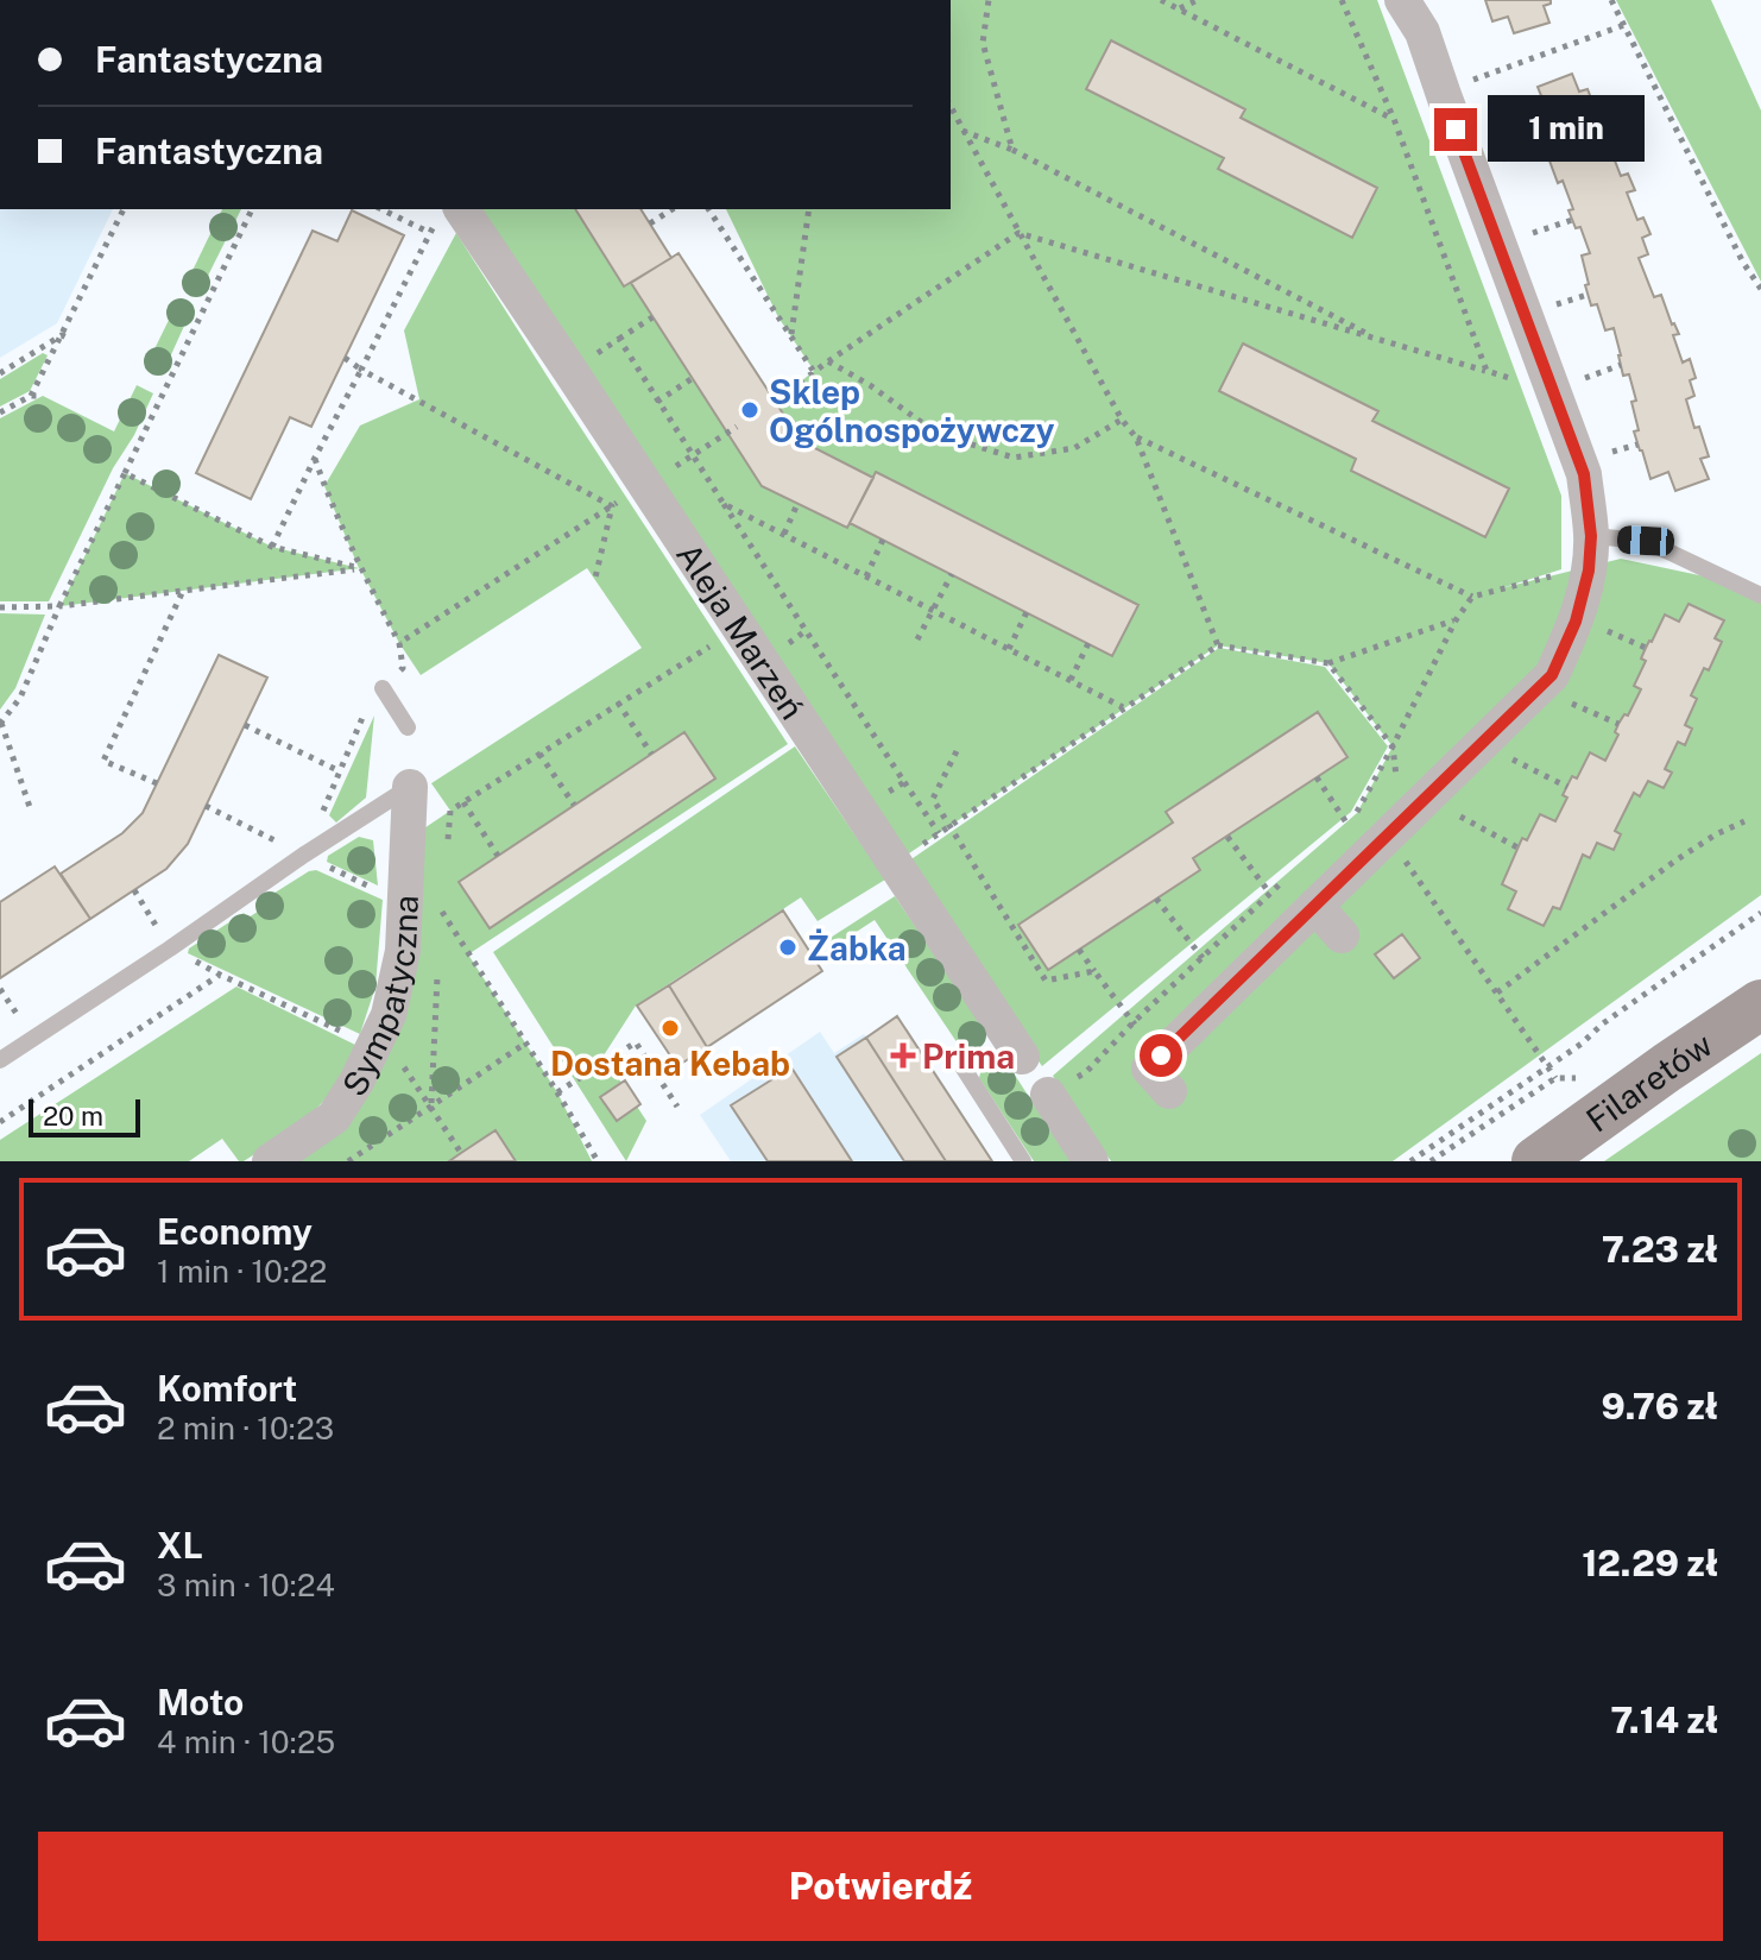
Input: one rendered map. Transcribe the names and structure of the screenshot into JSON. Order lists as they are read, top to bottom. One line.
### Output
{"streets":{"main road":["Filaretów"],"street":["Aleja Marzeń","Sympatyczna"]},"places":{"other":["Sklep Ogólnospożywczy","Żabka","Dostana Kebab"],"health":["Prima"]},"scale_bar":"20 m","page":{"banner":["Fantastyczna","Fantastyczna"],"bubble":"1 min","scale":"20 m","list":[{"name":"Economy","note":"1 min · 10:22","value":"7.23 zł"},{"name":"Komfort","note":"2 min · 10:23","value":"9.76 zł"},{"name":"XL","note":"3 min · 10:24","value":"12.29 zł"},{"name":"Moto","note":"4 min · 10:25","value":"7.14 zł"}],"buttons":"Potwierdź"}}
